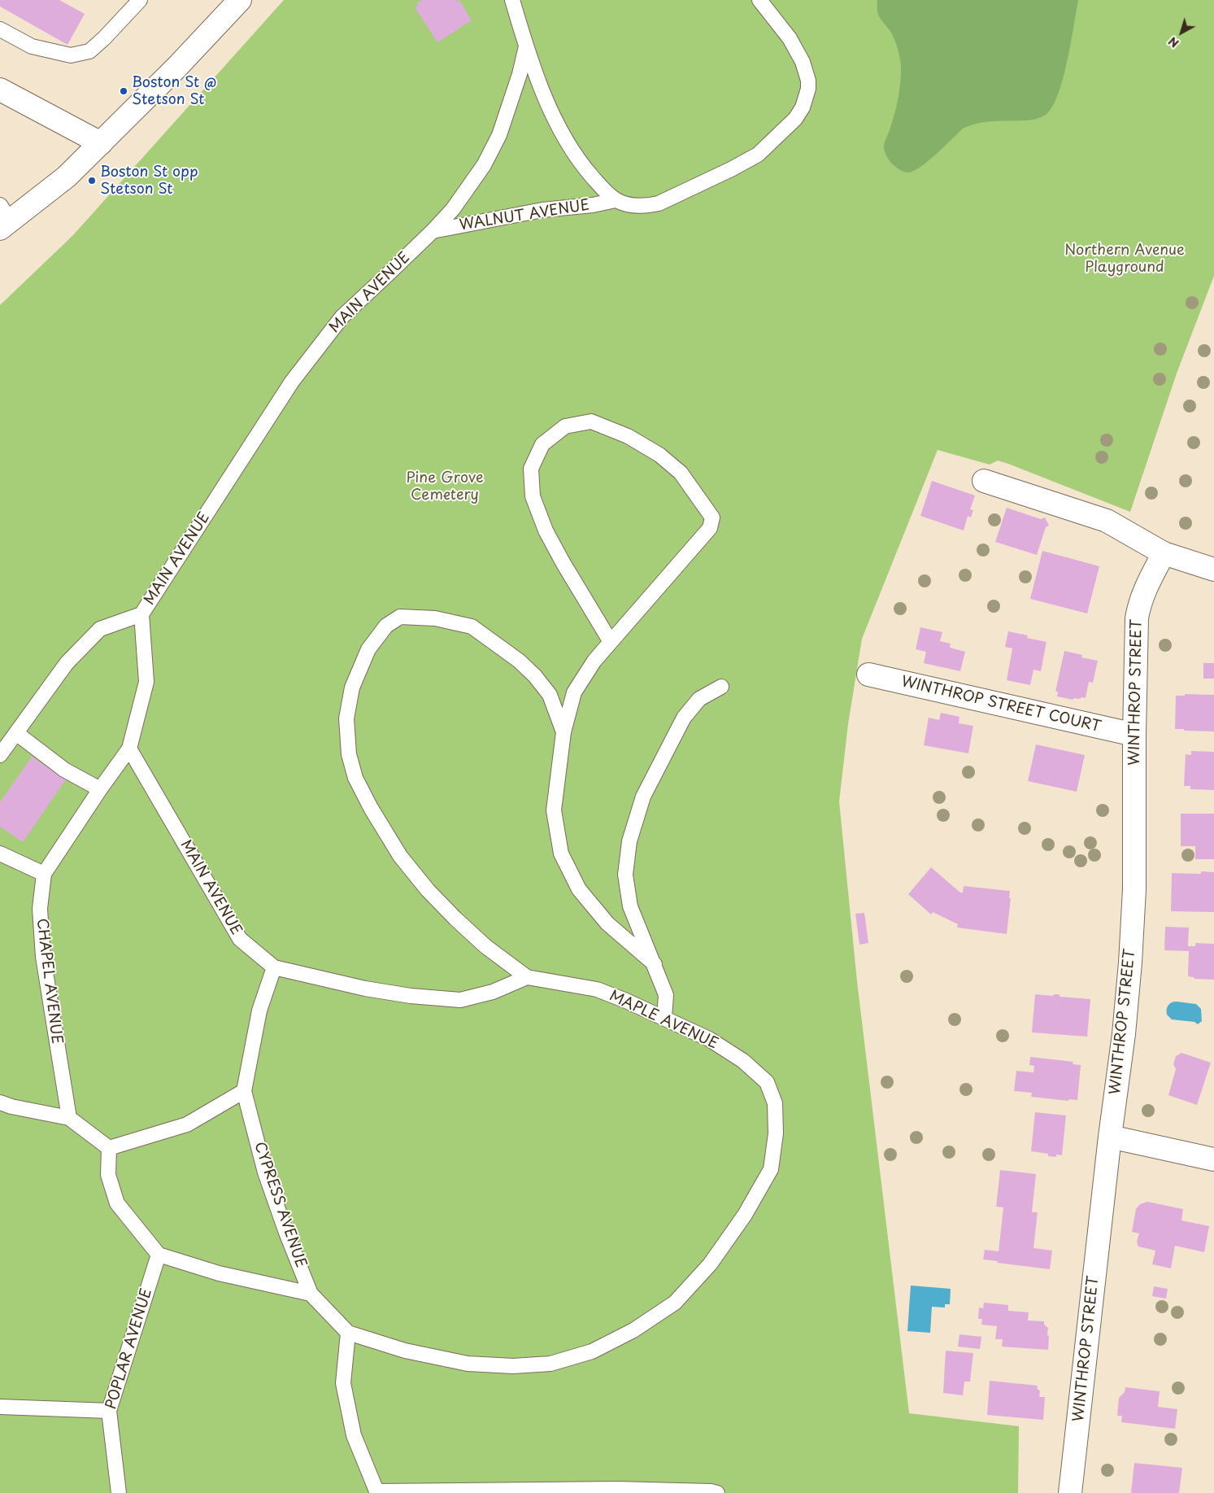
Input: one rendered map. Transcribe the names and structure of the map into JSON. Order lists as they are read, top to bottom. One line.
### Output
{"streets":{"street":["WINTHROP STREET","WINTHROP STREET COURT"],"lane":["WALNUT AVENUE","MAIN AVENUE","CHAPEL AVENUE","MAPLE AVENUE","CYPRESS AVENUE","POPLAR AVENUE"]},"crossings":[["WALNUT AVENUE","MAIN AVENUE"],["MAIN AVENUE","CHAPEL AVENUE"],["MAIN AVENUE","CYPRESS AVENUE"],["WINTHROP STREET","WINTHROP STREET COURT"],["MAPLE AVENUE","CYPRESS AVENUE"]],"parks":["Northern Avenue Playground","Pine Grove Cemetery"],"places":["Boston St @ Stetson St","Boston St opp Stetson St"],"north":"bottom left"}
